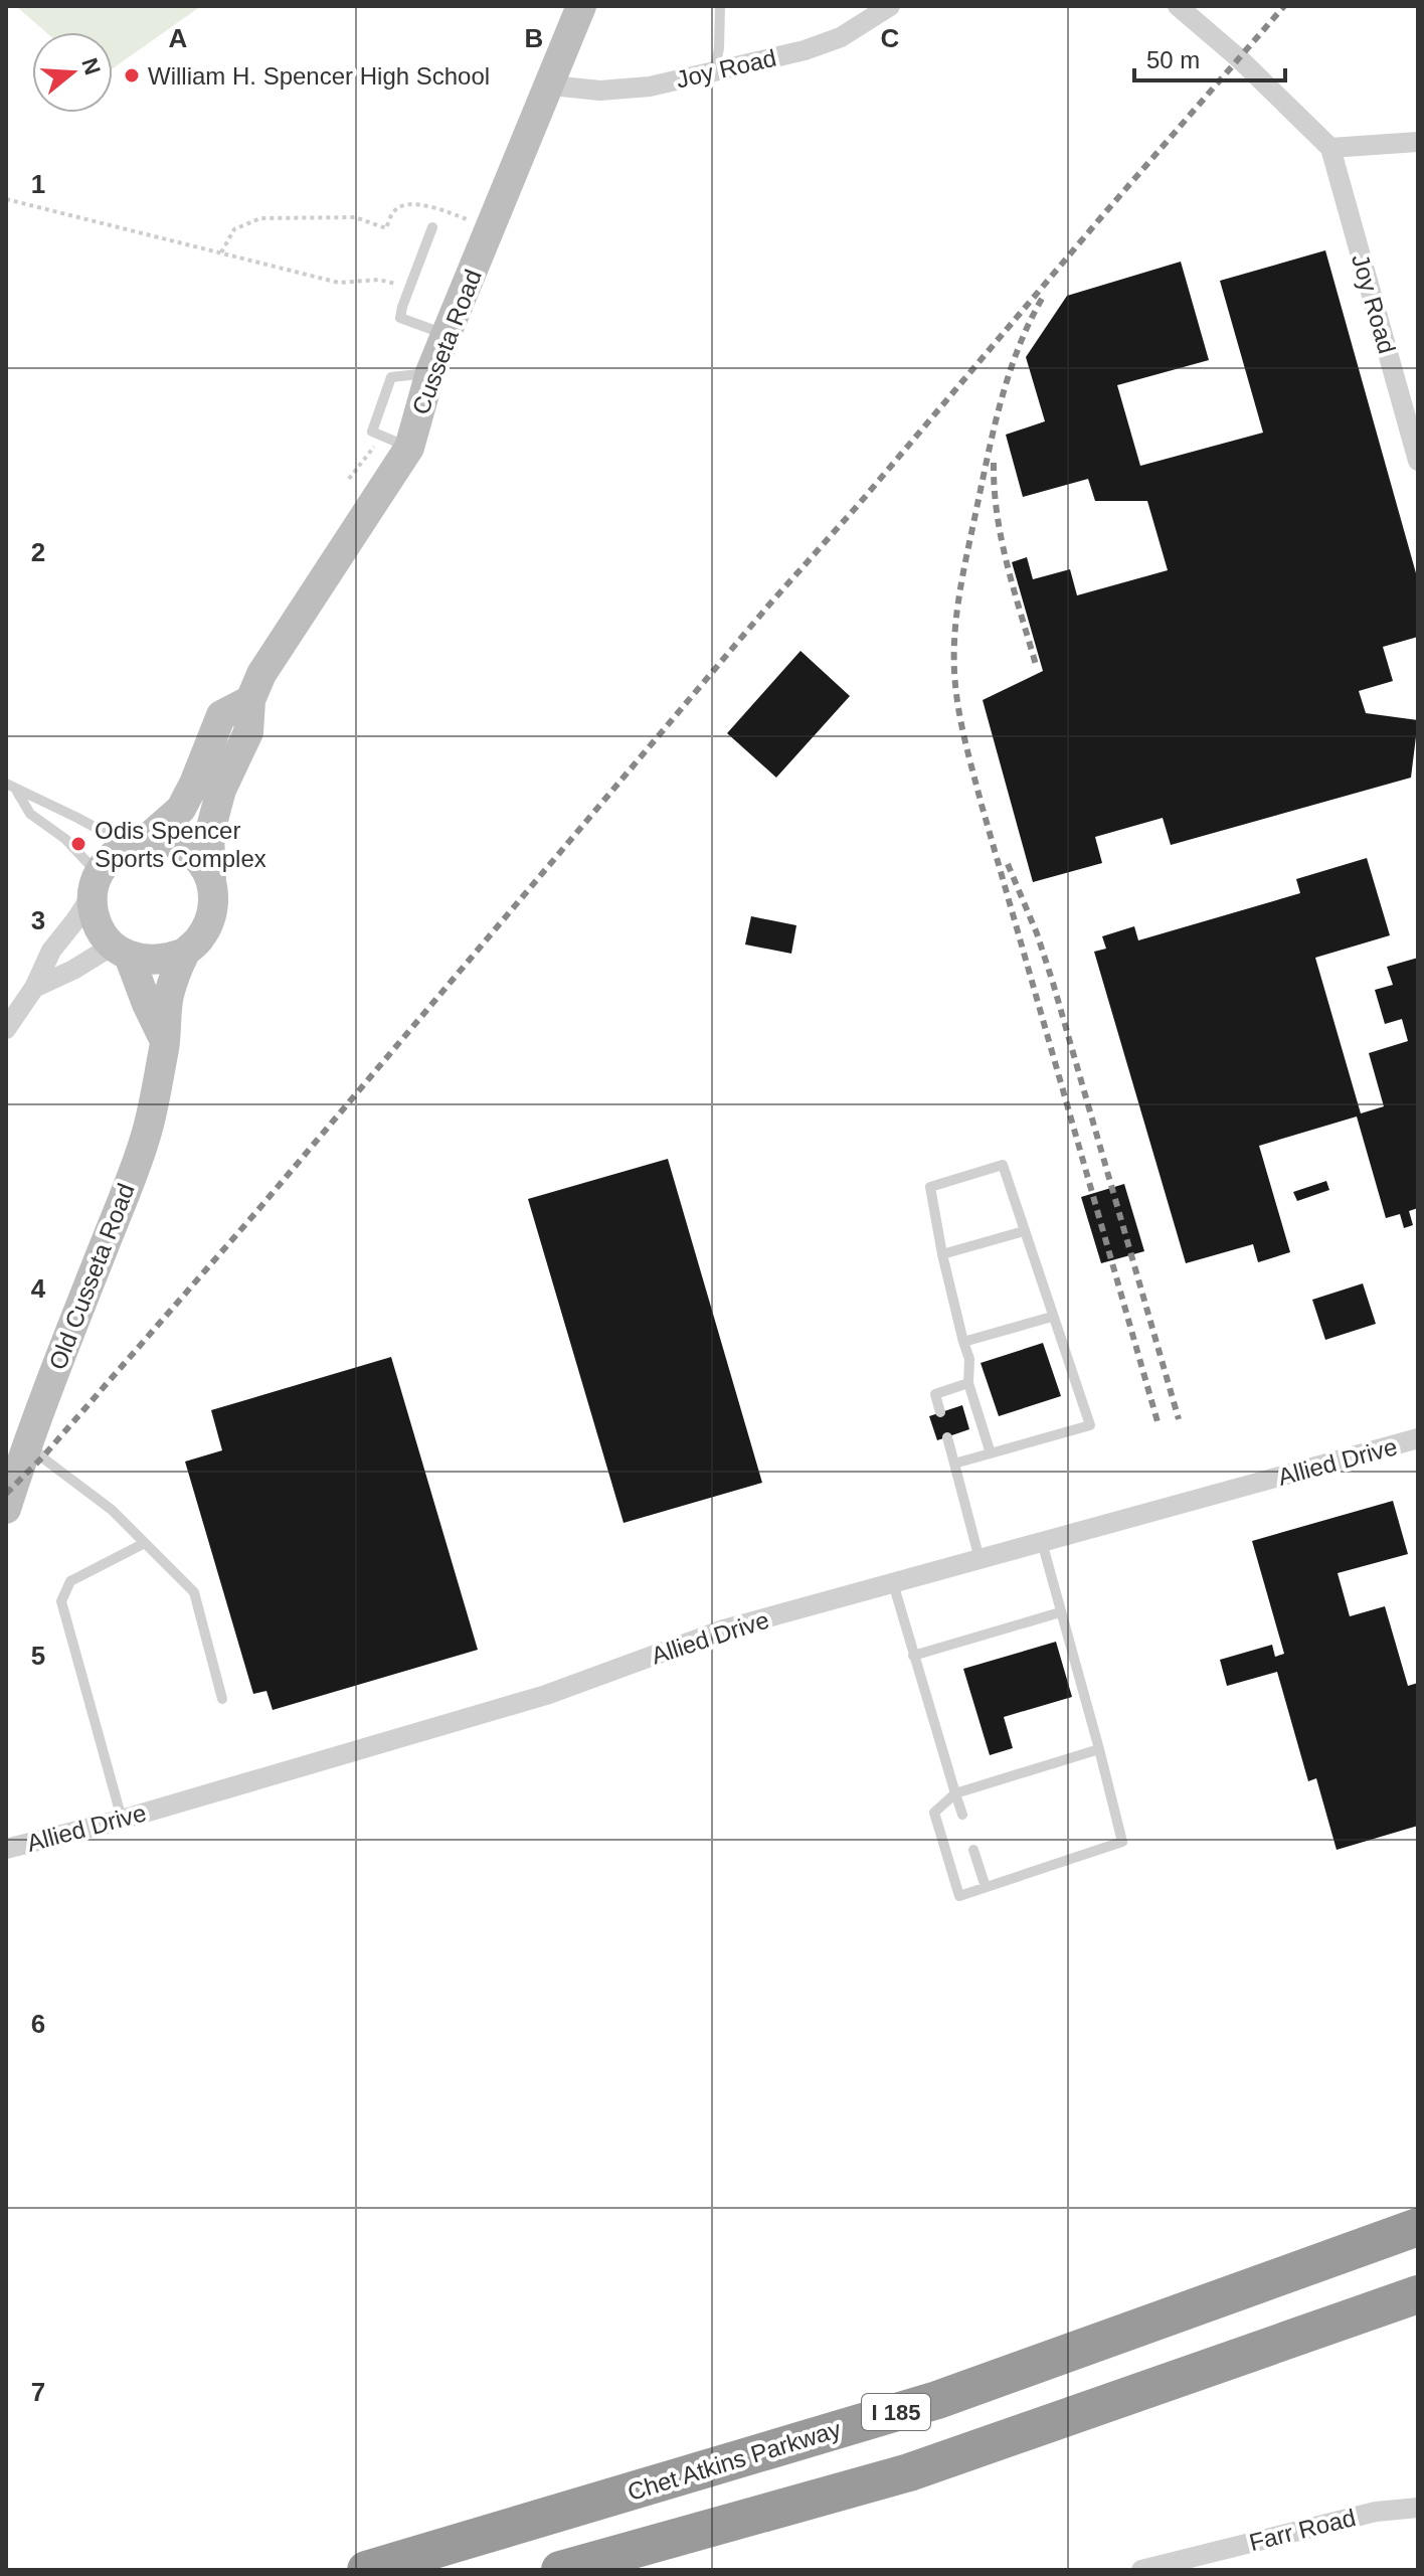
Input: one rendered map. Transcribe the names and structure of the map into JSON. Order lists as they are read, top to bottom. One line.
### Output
{"streets":{"highway":["I 185","Chet Atkins Parkway"],"street":["Joy Road","Cusseta Road","Old Cusseta Road","Allied Drive","Farr Road"]},"crossings":[["Joy Road","Cusseta Road"],["Cusseta Road","Old Cusseta Road"]],"places":["William H. Spencer High School","Odis Spencer Sports Complex"],"scale_bar":"50 m","north":"right","grid":{"columns":["A","B","C"],"rows":["1","2","3","4","5","6","7"]}}
